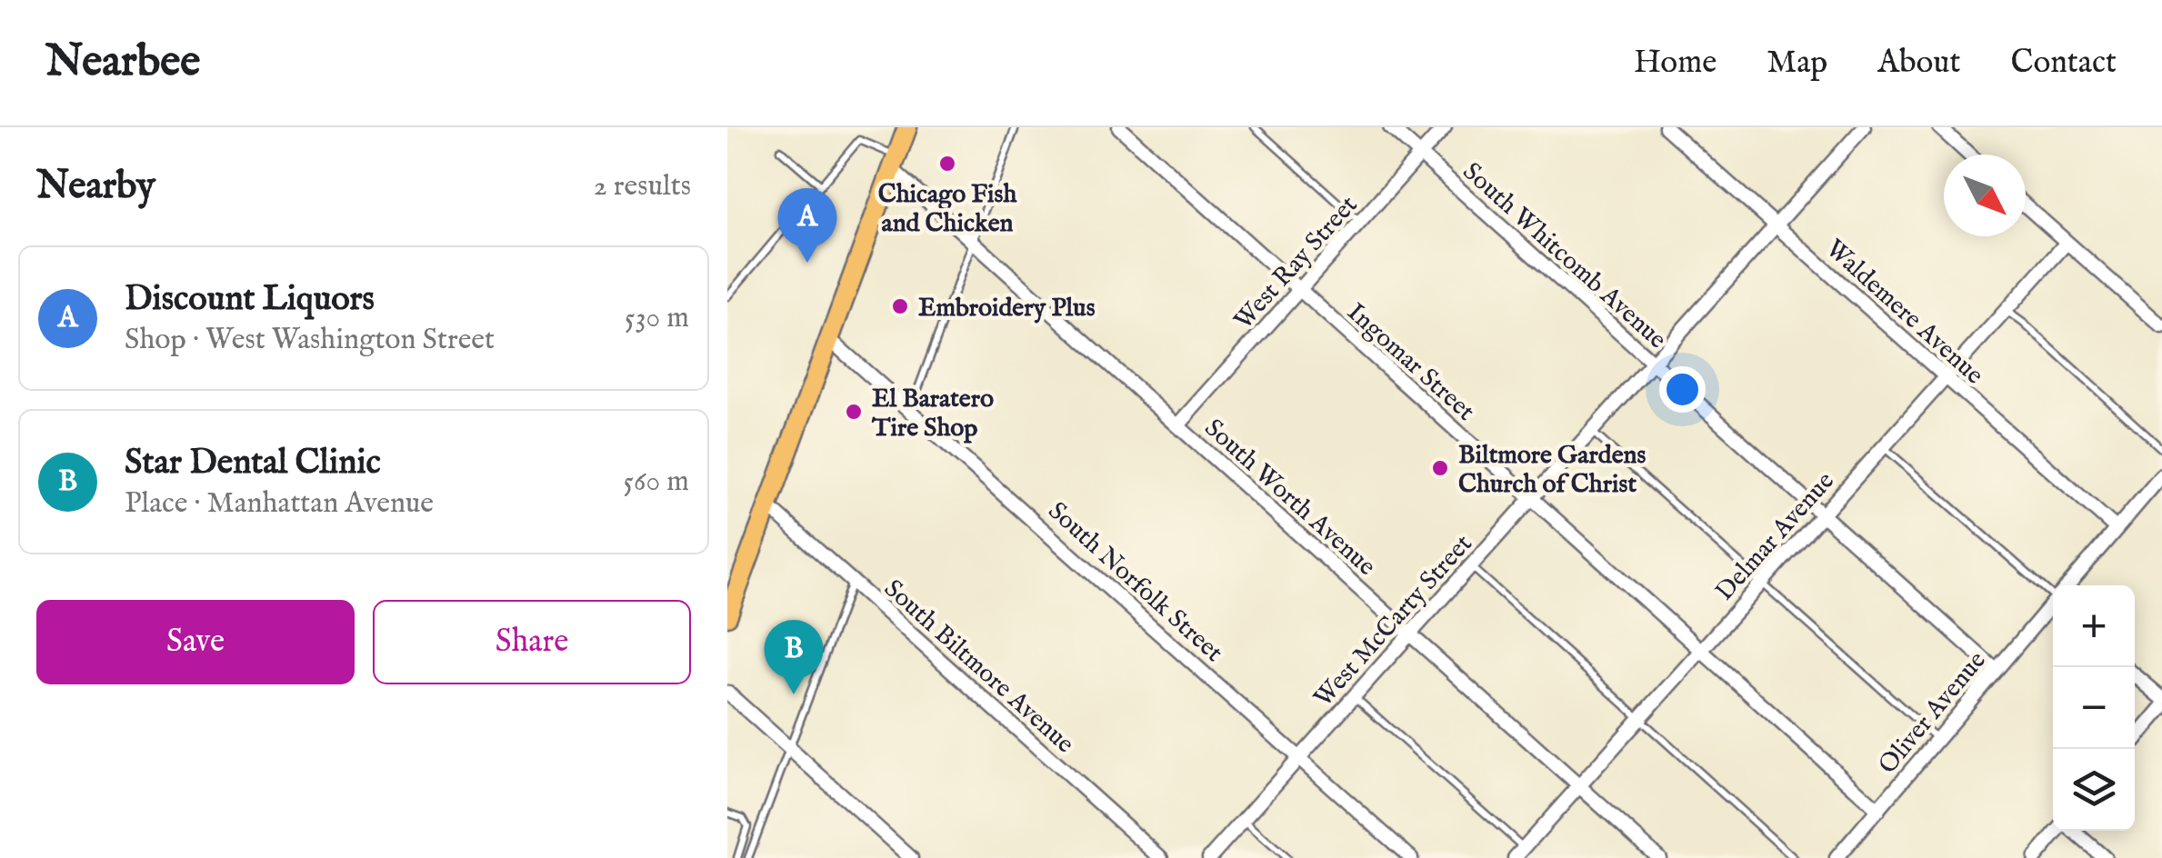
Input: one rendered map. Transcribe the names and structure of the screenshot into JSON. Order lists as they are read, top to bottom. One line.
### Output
{"streets":{"street":["South Whitcomb Avenue","West Ray Street","Waldemere Avenue","Ingomar Street","South Worth Avenue","Delmar Avenue","South Norfolk Street","West McCarty Street","South Biltmore Avenue","Oliver Avenue"]},"crossings":[["South Whitcomb Avenue","West Ray Street"],["South Whitcomb Avenue","Delmar Avenue"],["South Whitcomb Avenue","West McCarty Street"],["South Whitcomb Avenue","Oliver Avenue"],["West Ray Street","Ingomar Street"],["West Ray Street","South Worth Avenue"],["Waldemere Avenue","Delmar Avenue"],["Waldemere Avenue","West McCarty Street"],["Waldemere Avenue","Oliver Avenue"],["Ingomar Street","Delmar Avenue"],["Ingomar Street","West McCarty Street"],["Ingomar Street","Oliver Avenue"],["South Worth Avenue","Delmar Avenue"],["South Worth Avenue","West McCarty Street"],["South Norfolk Street","West McCarty Street"]],"places":["Chicago Fish and Chicken","Embroidery Plus","El Baratero Tire Shop","Biltmore Gardens Church of Christ"],"north":"bottom right","page":{"header":"Nearbee","nav":["Home","Map","About","Contact"],"heading":["Nearby","2 results"],"pins":["A","B"],"list":[{"mark":"A","name":"Discount Liquors","note":"Shop · West Washington Street","value":"530 m"},{"mark":"B","name":"Star Dental Clinic","note":"Place · Manhattan Avenue","value":"560 m"}],"buttons":["Save","Share"],"map_buttons":["+","−"]}}
